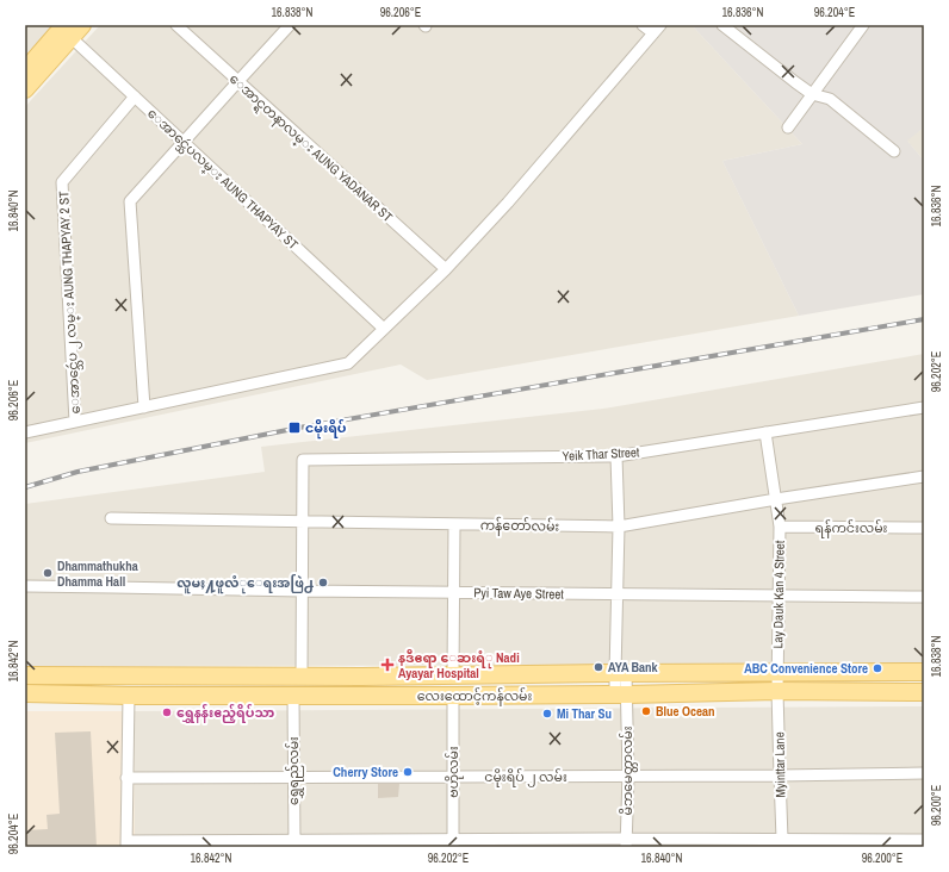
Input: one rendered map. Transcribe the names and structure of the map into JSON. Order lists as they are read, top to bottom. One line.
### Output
{"streets":{"main road":["လေးထောင့်ကန်လမ်း"],"street":["ေအာင္ရတနာလမ္း AUNG YADANAR ST","ေအာင္သေဴပလမ္း AUNG THAPYAY ST","ေအာင္သေဴပ ၂ လမ္း AUNG THAPYAY 2 ST","Yeik Thar Street","ကန်တော်လမ်း","ရန်ကင်းလမ်း","Pyi Taw Aye Street","Lay Dauk Kan 4 Street","Myinttar Lane","ရွှေရည်လမ်း","မိဘမေတ္တာလမ်း","ဗဟိုလမ်း","ငမိုးရိပ် ၂ လမ်း"]},"crossings":[["ေအာင္သေဴပလမ္း AUNG THAPYAY ST","ေအာင္သေဴပ ၂ လမ္း AUNG THAPYAY 2 ST"],["Yeik Thar Street","ကန်တော်လမ်း"],["Yeik Thar Street","Lay Dauk Kan 4 Street"],["Yeik Thar Street","မိဘမေတ္တာလမ်း"],["ကန်တော်လမ်း","Lay Dauk Kan 4 Street"],["ကန်တော်လမ်း","မိဘမေတ္တာလမ်း"],["ရန်ကင်းလမ်း","Lay Dauk Kan 4 Street"],["Pyi Taw Aye Street","Lay Dauk Kan 4 Street"],["Pyi Taw Aye Street","မိဘမေတ္တာလမ်း"],["Lay Dauk Kan 4 Street","လေးထောင့်ကန်လမ်း"],["Lay Dauk Kan 4 Street","Myinttar Lane"],["လေးထောင့်ကန်လမ်း","Myinttar Lane"],["လေးထောင့်ကန်လမ်း","ရွှေရည်လမ်း"],["လေးထောင့်ကန်လမ်း","မိဘမေတ္တာလမ်း"],["လေးထောင့်ကန်လမ်း","ဗဟိုလမ်း"],["Myinttar Lane","ငမိုးရိပ် ၂ လမ်း"],["ရွှေရည်လမ်း","ငမိုးရိပ် ၂ လမ်း"],["မိဘမေတ္တာလမ်း","ငမိုးရိပ် ၂ လမ်း"],["ဗဟိုလမ်း","ငမိုးရိပ် ၂ လမ်း"]],"places":{"transit":["ငမိုးရိပ်"],"other":["Dhammathukha Dhamma Hall","လူမႈ႔ဖူလံုေရးအဖြဲ႕","AYA Bank","ABC Convenience Store","Blue Ocean","ရွှေနန်းဧည့်ရိပ်သာ","Mi Thar Su","Cherry Store"],"health":["နဒီဧရာ ေဆးရံု Nadi Ayayar Hospital"]},"coordinates":["16.838°N","96.206°E","16.836°N","96.204°E","16.840°N","96.202°E","16.842°N","96.200°E"]}
